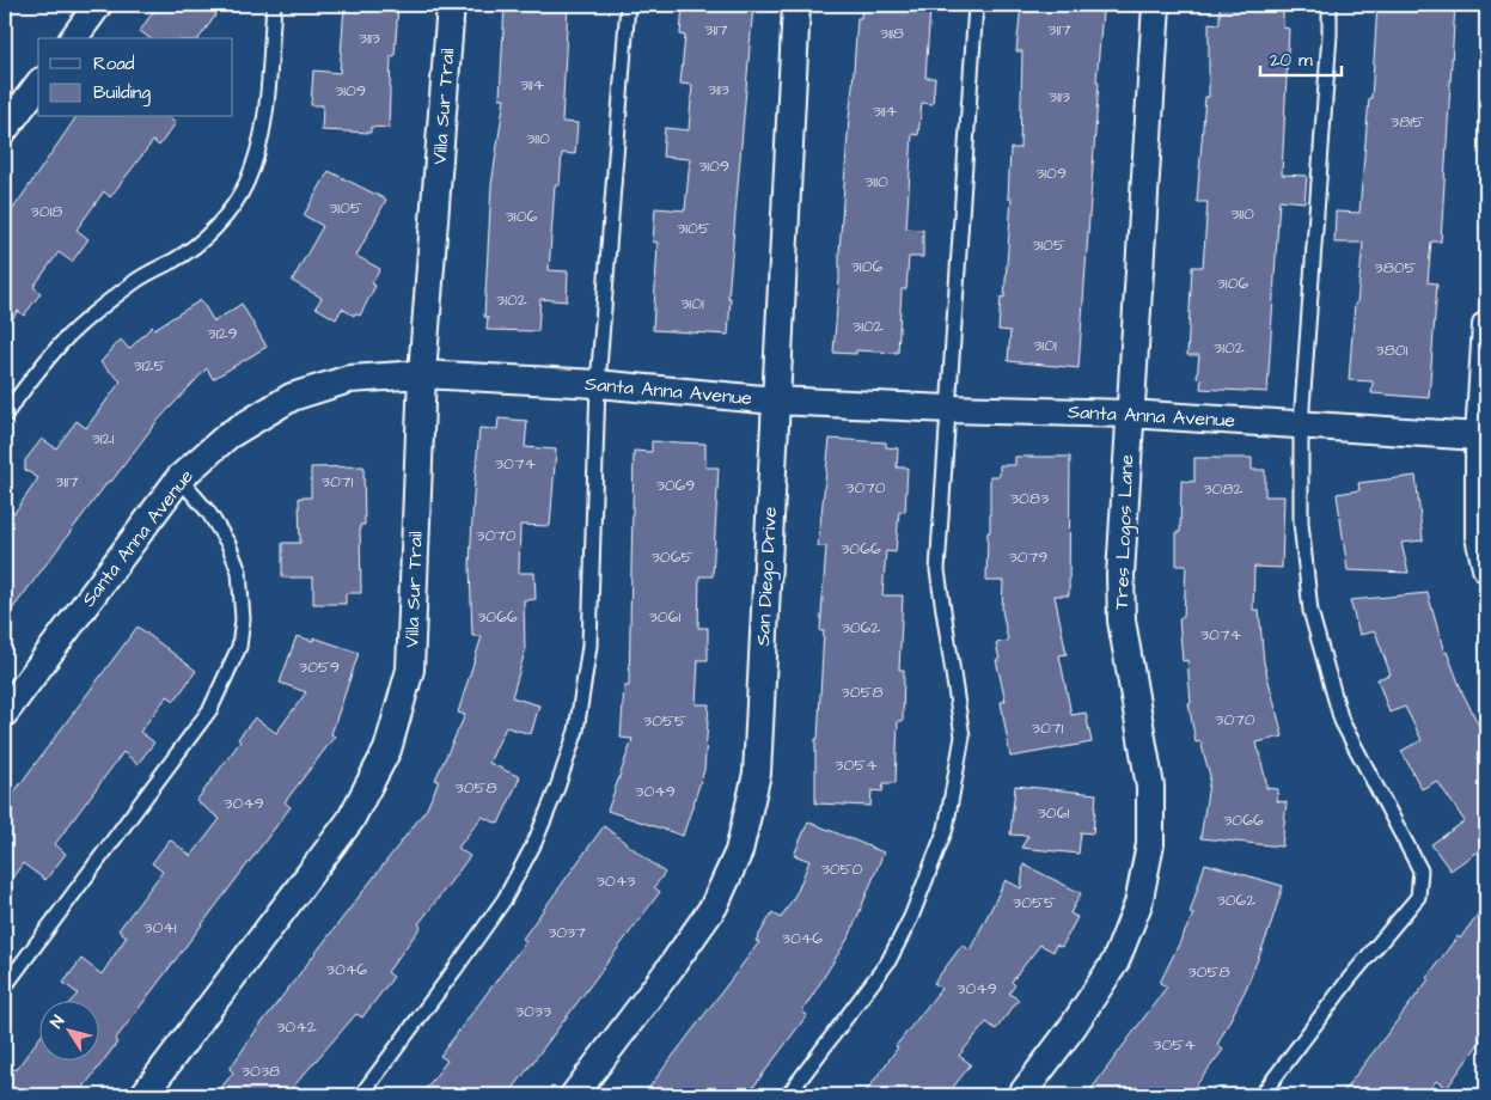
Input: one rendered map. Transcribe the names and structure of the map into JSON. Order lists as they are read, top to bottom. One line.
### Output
{"streets":{"street":["Villa Sur Trail","Santa Anna Avenue","Tres Logos Lane","San Diego Drive"]},"crossings":[["Villa Sur Trail","Santa Anna Avenue"],["Santa Anna Avenue","Tres Logos Lane"],["Santa Anna Avenue","San Diego Drive"]],"house_numbers":["3117","3117","3118","3113","3114","3113","3109","3113","3114","3815","3110","3109","3109","3110","3105","3018","3110","3106","3105","3105","3106","3805","3106","3102","3101","3102","3129","3101","3102","3801","3125","3121","3074","3117","3071","3069","3070","3082","3083","3070","3066","3065","3079","3066","3061","3062","3074","3059","3058","3070","3055","3071","3054","3058","3049","3049","3061","3066","3050","3043","3062","3055","3041","3037","3046","3046","3058","3049","3033","3042","3054","3038"],"legend":["Road","Building"],"scale_bar":"20 m","north":"top left"}
